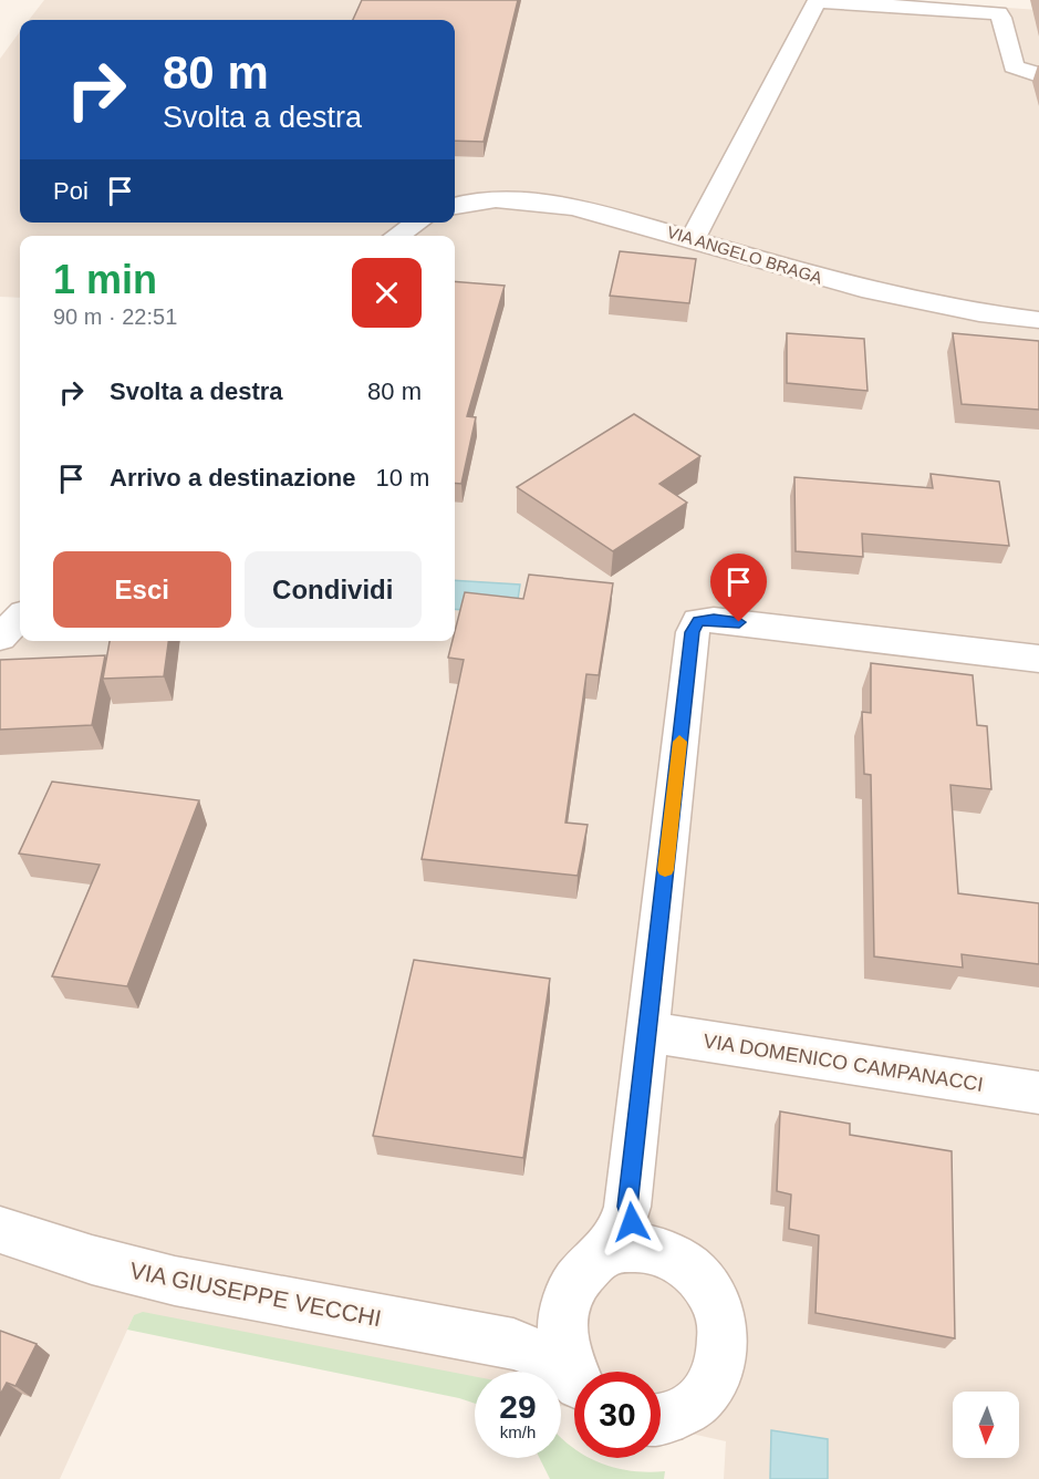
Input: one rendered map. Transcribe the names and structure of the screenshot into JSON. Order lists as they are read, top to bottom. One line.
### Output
{"streets":{"street":["VIA ANGELO BRAGA","VIA DOMENICO CAMPANACCI","VIA GIUSEPPE VECCHI"]},"crossings":[["VIA DOMENICO CAMPANACCI","VIA GIUSEPPE VECCHI"]],"north":"bottom","page":{"turn":["80 m","Svolta a destra"],"then":"Poi","heading":["1 min","90 m · 22:51"],"list":[{"name":"Svolta a destra","value":"80 m"},{"name":"Arrivo a destinazione","value":"10 m"}],"buttons":["Esci","Condividi"],"speed":"29 km/h","limit":"30"}}
